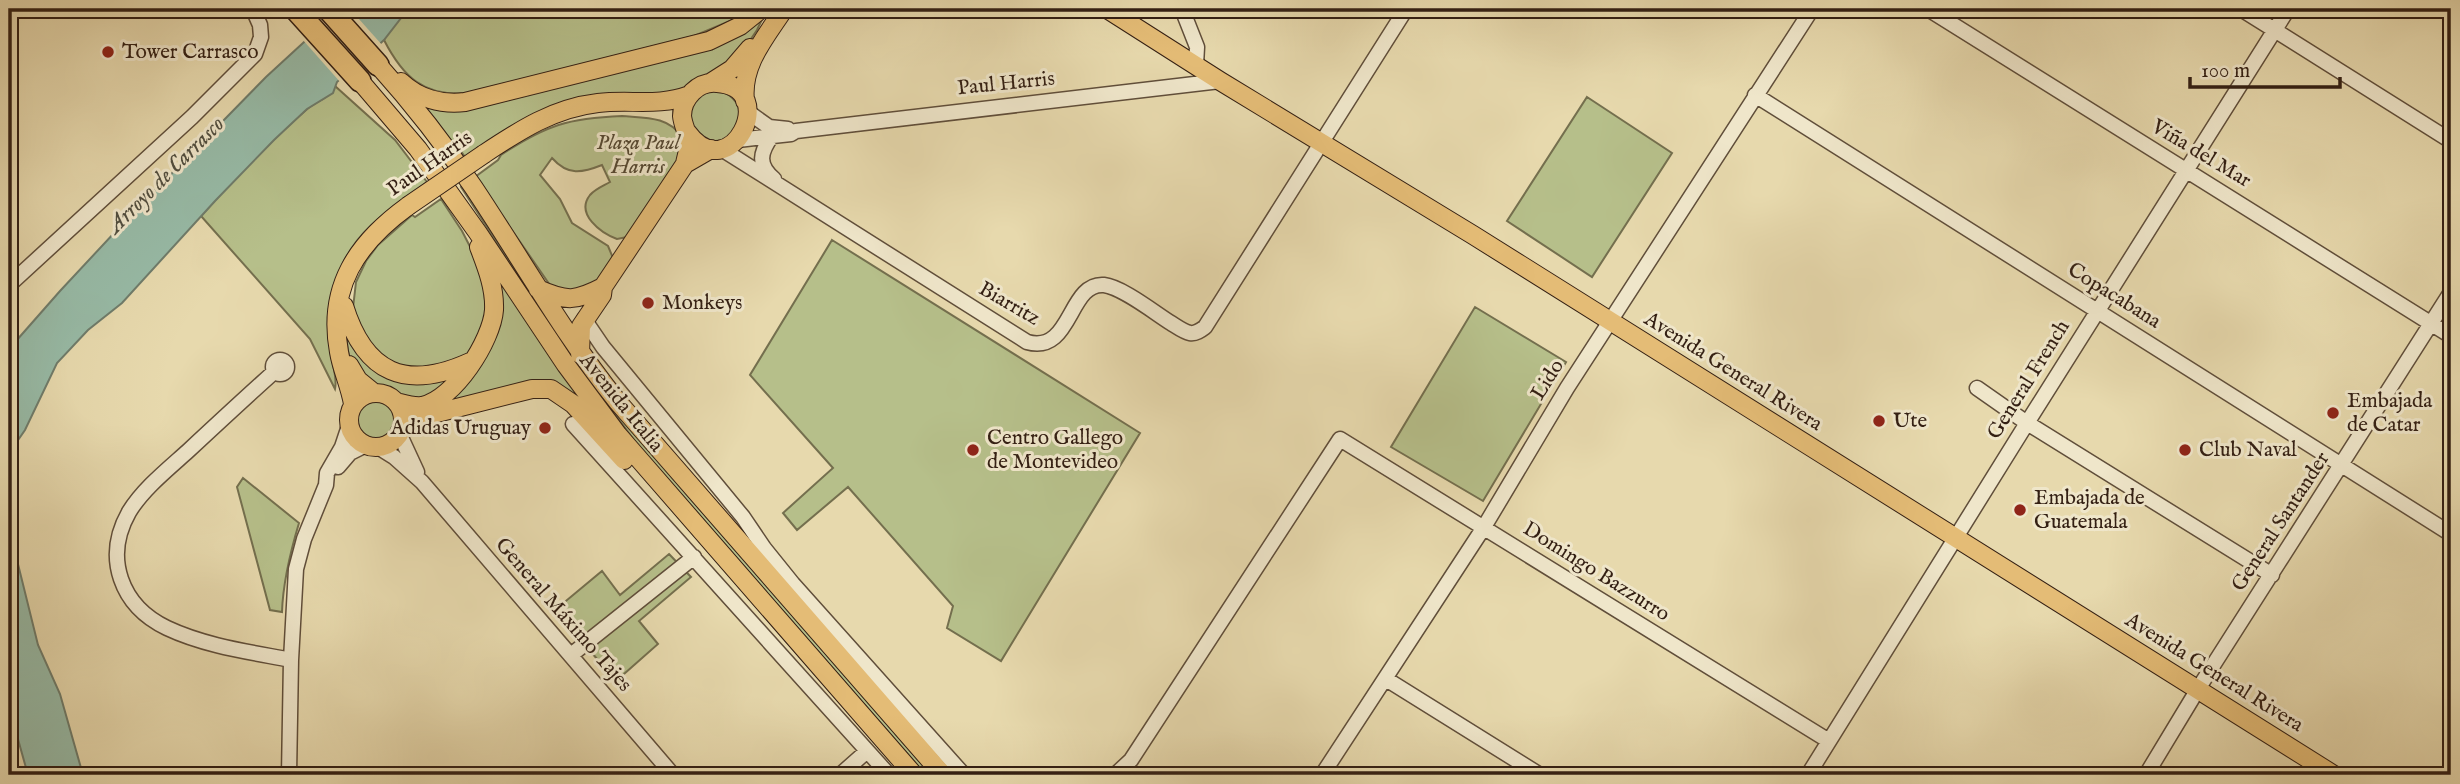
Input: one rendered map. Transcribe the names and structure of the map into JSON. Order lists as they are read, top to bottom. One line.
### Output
{"streets":{"highway":["Avenida Italia"],"main road":["Paul Harris","Avenida General Rivera"],"street":["Viña del Mar","Copacabana","Biarritz","Lido","General French","General Santander","Domingo Bazzurro","General Máximo Tajes"]},"crossings":[["Paul Harris","Biarritz"],["Paul Harris","Avenida General Rivera"],["Paul Harris","General Máximo Tajes"],["Viña del Mar","General French"],["Viña del Mar","General Santander"],["Copacabana","Lido"],["Copacabana","General French"],["Copacabana","General Santander"],["Biarritz","Avenida General Rivera"],["Avenida General Rivera","Lido"],["Avenida General Rivera","General French"],["Avenida General Rivera","General Santander"],["Lido","Domingo Bazzurro"],["General French","Domingo Bazzurro"]],"water":["Arroyo de Carrasco"],"parks":["Plaza Paul Harris"],"places":["Tower Carrasco","Monkeys","Embajada de Catar","Ute","Adidas Uruguay","Centro Gallego de Montevideo","Club Naval","Embajada de Guatemala"],"scale_bar":"100 m"}
